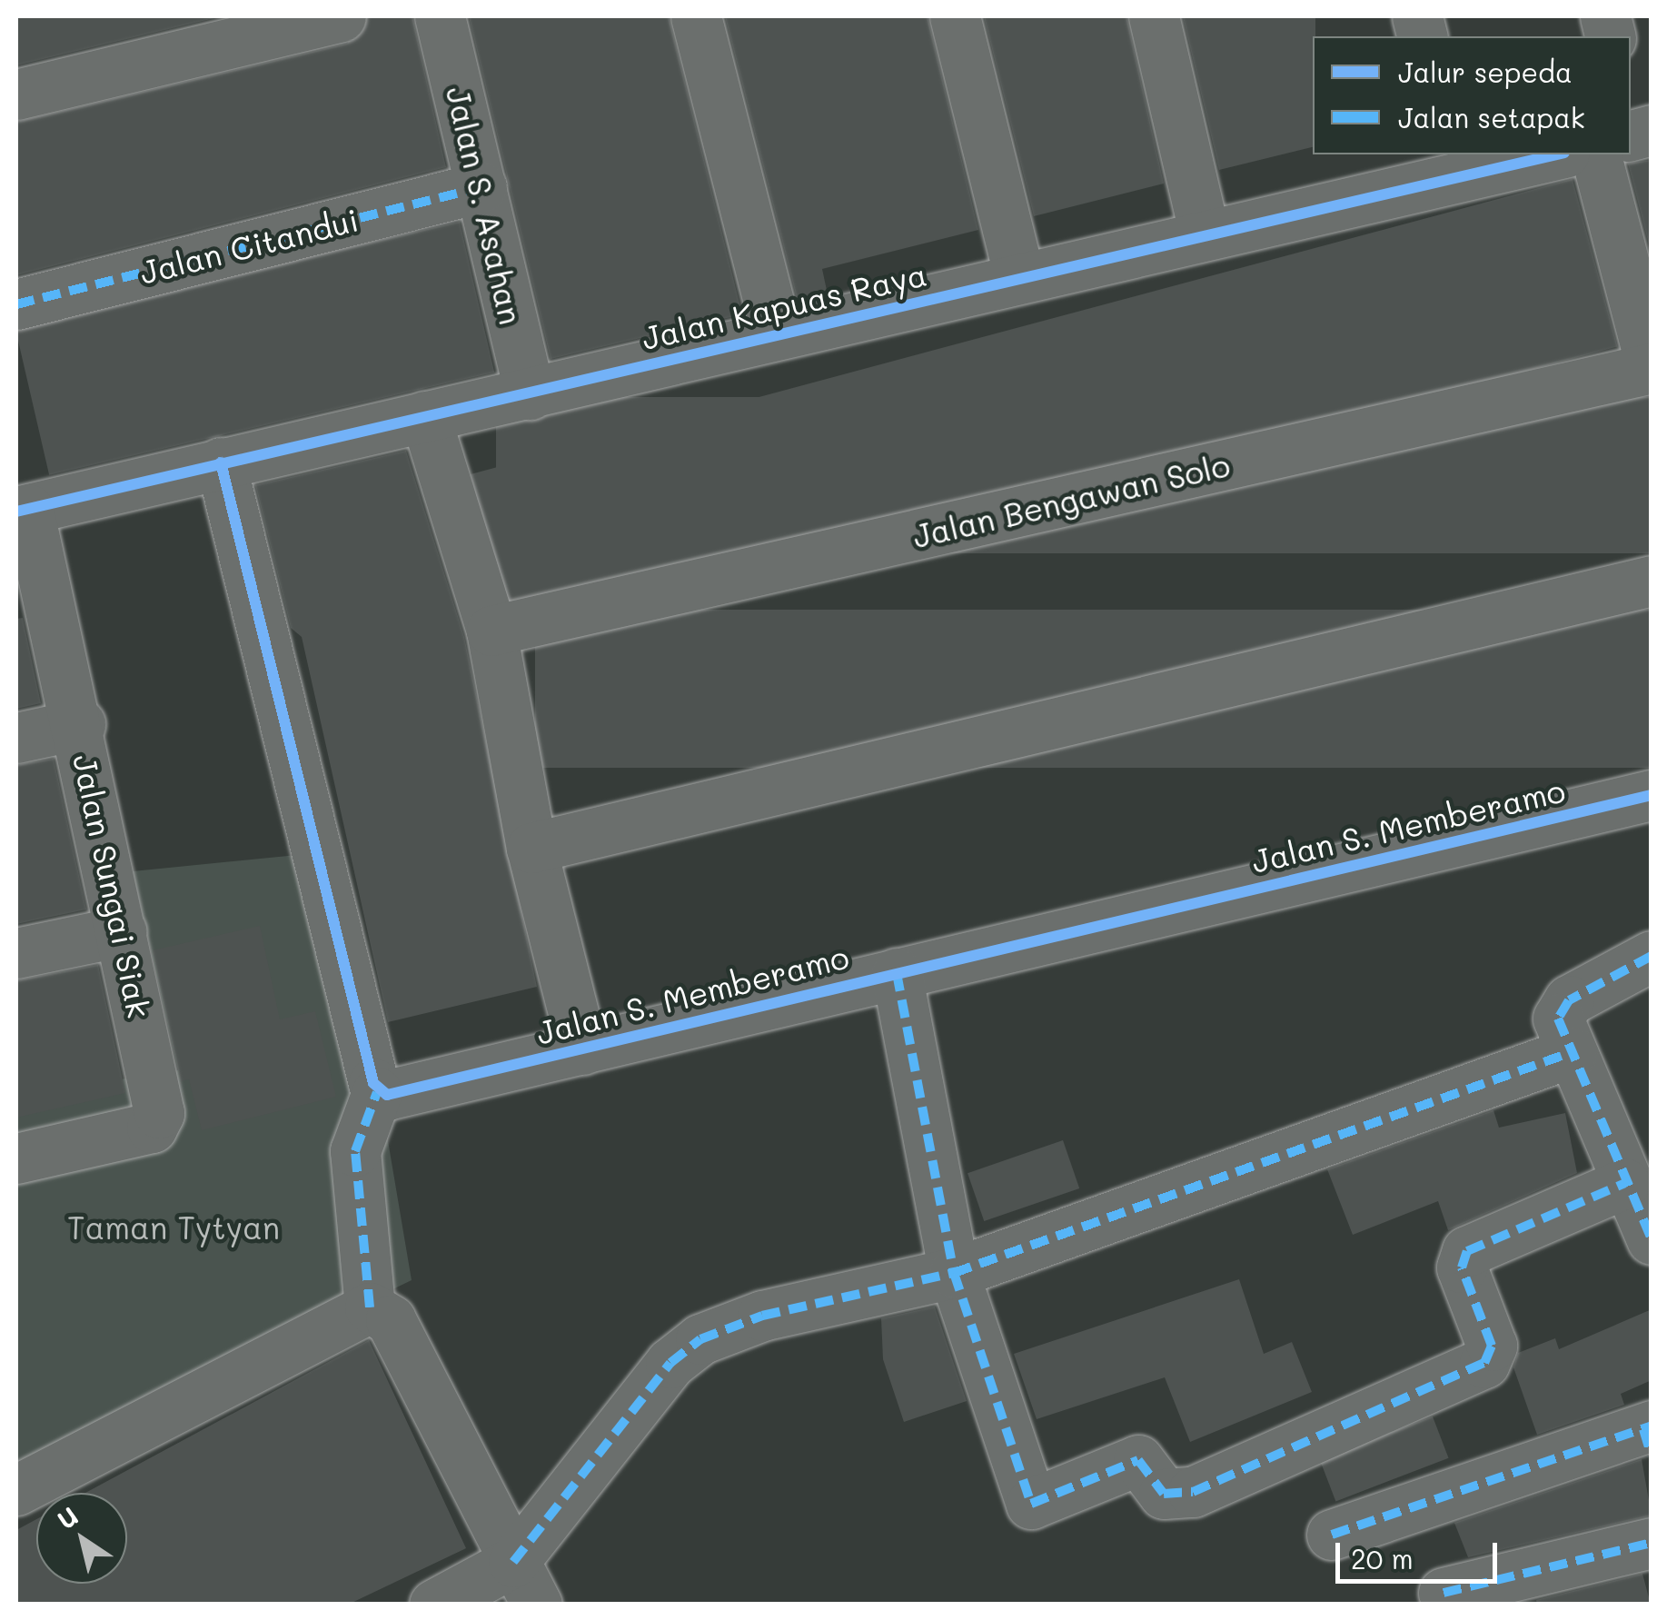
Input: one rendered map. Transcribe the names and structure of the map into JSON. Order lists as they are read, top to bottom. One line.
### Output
{"streets":{"street":["Jalan S. Asahan","Jalan Citandui","Jalan Kapuas Raya","Jalan Bengawan Solo","Jalan S. Memberamo","Jalan Sungai Siak"]},"crossings":[["Jalan S. Asahan","Jalan Citandui"],["Jalan S. Asahan","Jalan Kapuas Raya"],["Jalan Kapuas Raya","Jalan Sungai Siak"]],"parks":["Taman Tytyan"],"legend":["Jalur sepeda","Jalan setapak"],"scale_bar":"20 m","north":"top left"}
